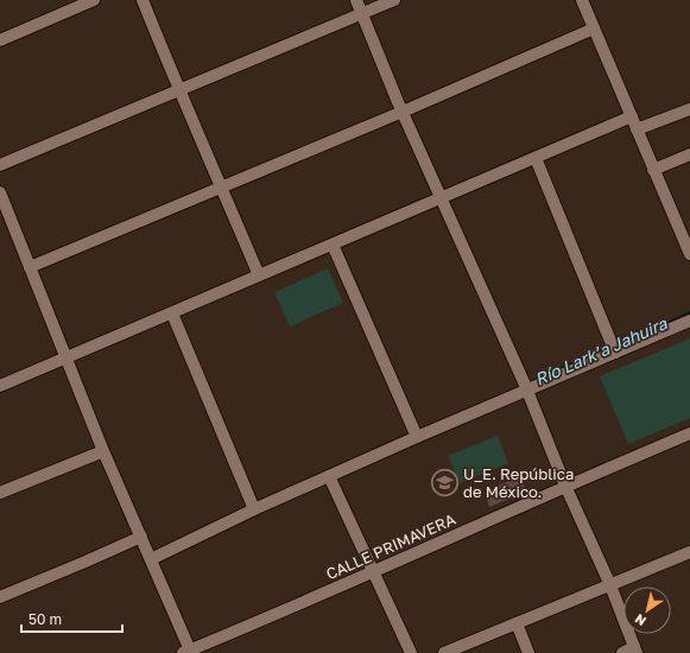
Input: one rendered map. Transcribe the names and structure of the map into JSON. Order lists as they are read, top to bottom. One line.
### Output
{"streets":{"street":["CALLE PRIMAVERA"]},"water":["Río Lark’a Jahuira"],"places":{"school or university":["U_E. República de México."]},"scale_bar":"50 m","north":"bottom left"}
